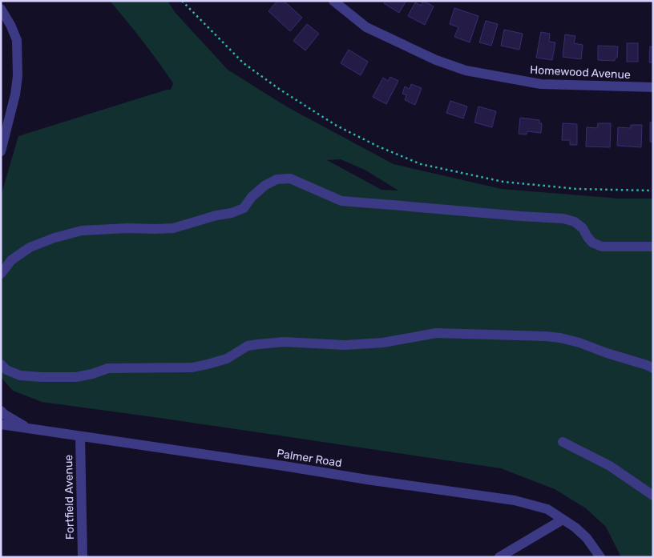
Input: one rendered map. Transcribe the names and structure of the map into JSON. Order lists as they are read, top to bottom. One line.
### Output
{"streets":{"street":["Homewood Avenue","Palmer Road","Fortfield Avenue"]},"crossings":[["Palmer Road","Fortfield Avenue"]]}
